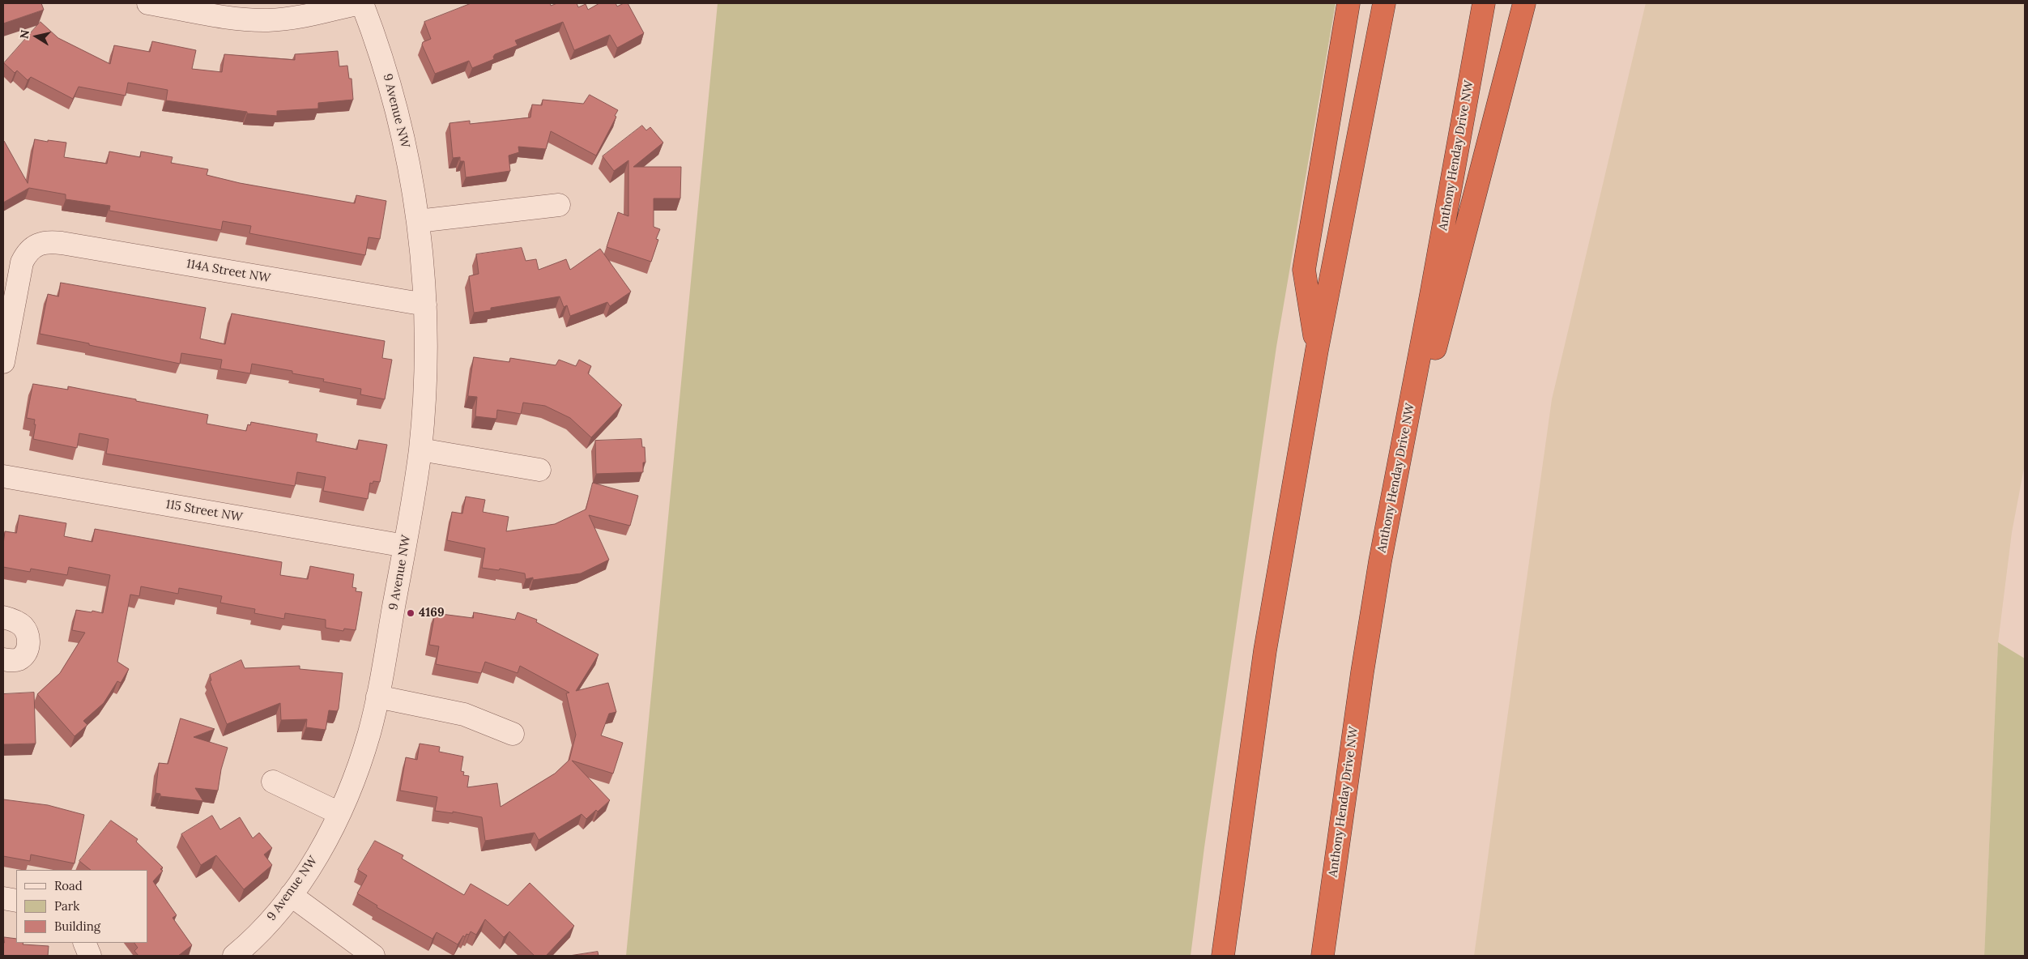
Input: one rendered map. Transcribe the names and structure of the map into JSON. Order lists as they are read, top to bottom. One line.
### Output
{"streets":{"highway":["Anthony Henday Drive NW"],"street":["9 Avenue NW","114A Street NW","115 Street NW"]},"crossings":[["9 Avenue NW","114A Street NW"],["9 Avenue NW","115 Street NW"]],"places":["4169"],"legend":["Road","Park","Building"],"north":"left"}
